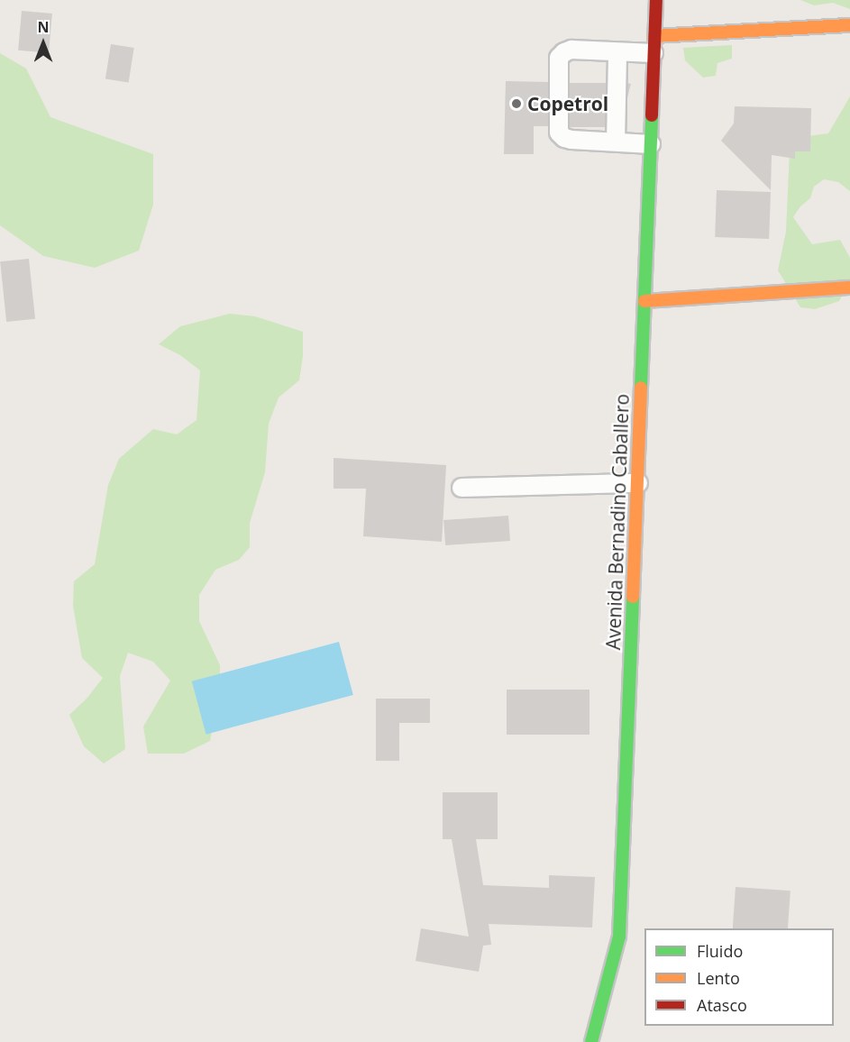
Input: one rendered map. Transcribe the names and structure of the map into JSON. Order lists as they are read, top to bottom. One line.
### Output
{"streets":{"main road":["Avenida Bernadino Caballero"]},"places":["Copetrol"],"legend":["Fluido","Lento","Atasco"],"north":"top"}
